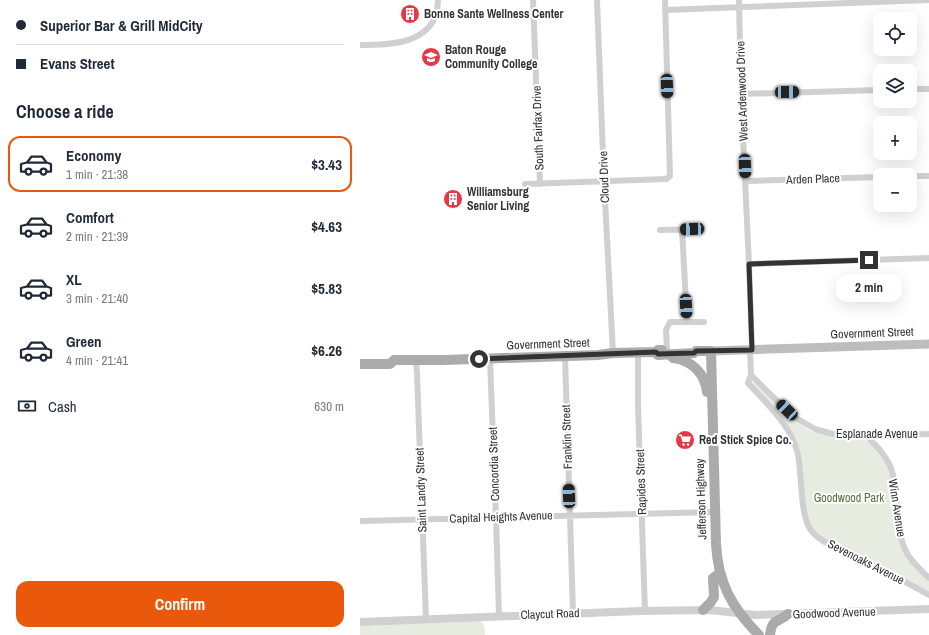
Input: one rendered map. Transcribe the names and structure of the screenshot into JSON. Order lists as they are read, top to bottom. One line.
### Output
{"streets":{"main road":["Government Street","Jefferson Highway"],"street":["West Ardenwood Drive","South Fairfax Drive","Cloud Drive","Arden Place","Esplanade Avenue","Franklin Street","Concordia Street","Rapides Street","Saint Landry Street","Winn Avenue","Capital Heights Avenue","Sevenoaks Avenue","Goodwood Avenue","Claycut Road"]},"crossings":[["West Ardenwood Drive","Arden Place"],["West Ardenwood Drive","Government Street"],["Cloud Drive","Government Street"],["Government Street","Franklin Street"],["Government Street","Concordia Street"],["Government Street","Rapides Street"],["Government Street","Saint Landry Street"],["Government Street","Jefferson Highway"],["Esplanade Avenue","Winn Avenue"],["Esplanade Avenue","Sevenoaks Avenue"],["Franklin Street","Capital Heights Avenue"],["Franklin Street","Claycut Road"],["Concordia Street","Capital Heights Avenue"],["Concordia Street","Claycut Road"],["Rapides Street","Capital Heights Avenue"],["Rapides Street","Claycut Road"],["Saint Landry Street","Capital Heights Avenue"],["Saint Landry Street","Claycut Road"],["Jefferson Highway","Capital Heights Avenue"],["Jefferson Highway","Goodwood Avenue"],["Jefferson Highway","Claycut Road"],["Goodwood Avenue","Claycut Road"]],"parks":["Goodwood Park"],"places":{"building":["Bonne Sante Wellness Center","Williamsburg Senior Living"],"school or university":["Baton Rouge Community College"],"supermarket":["Red Stick Spice Co."]},"page":{"banner":["Superior Bar & Grill MidCity","Evans Street"],"map_buttons":["+","−"],"heading":"Choose a ride","list":[{"name":"Economy","note":"1 min · 21:38","value":"$3.43"},{"name":"Comfort","note":"2 min · 21:39","value":"$4.63"},{"name":"XL","note":"3 min · 21:40","value":"$5.83"},{"name":"Green","note":"4 min · 21:41","value":"$6.26"}],"bubble":"2 min","pay":["Cash","630 m"],"buttons":"Confirm"}}
